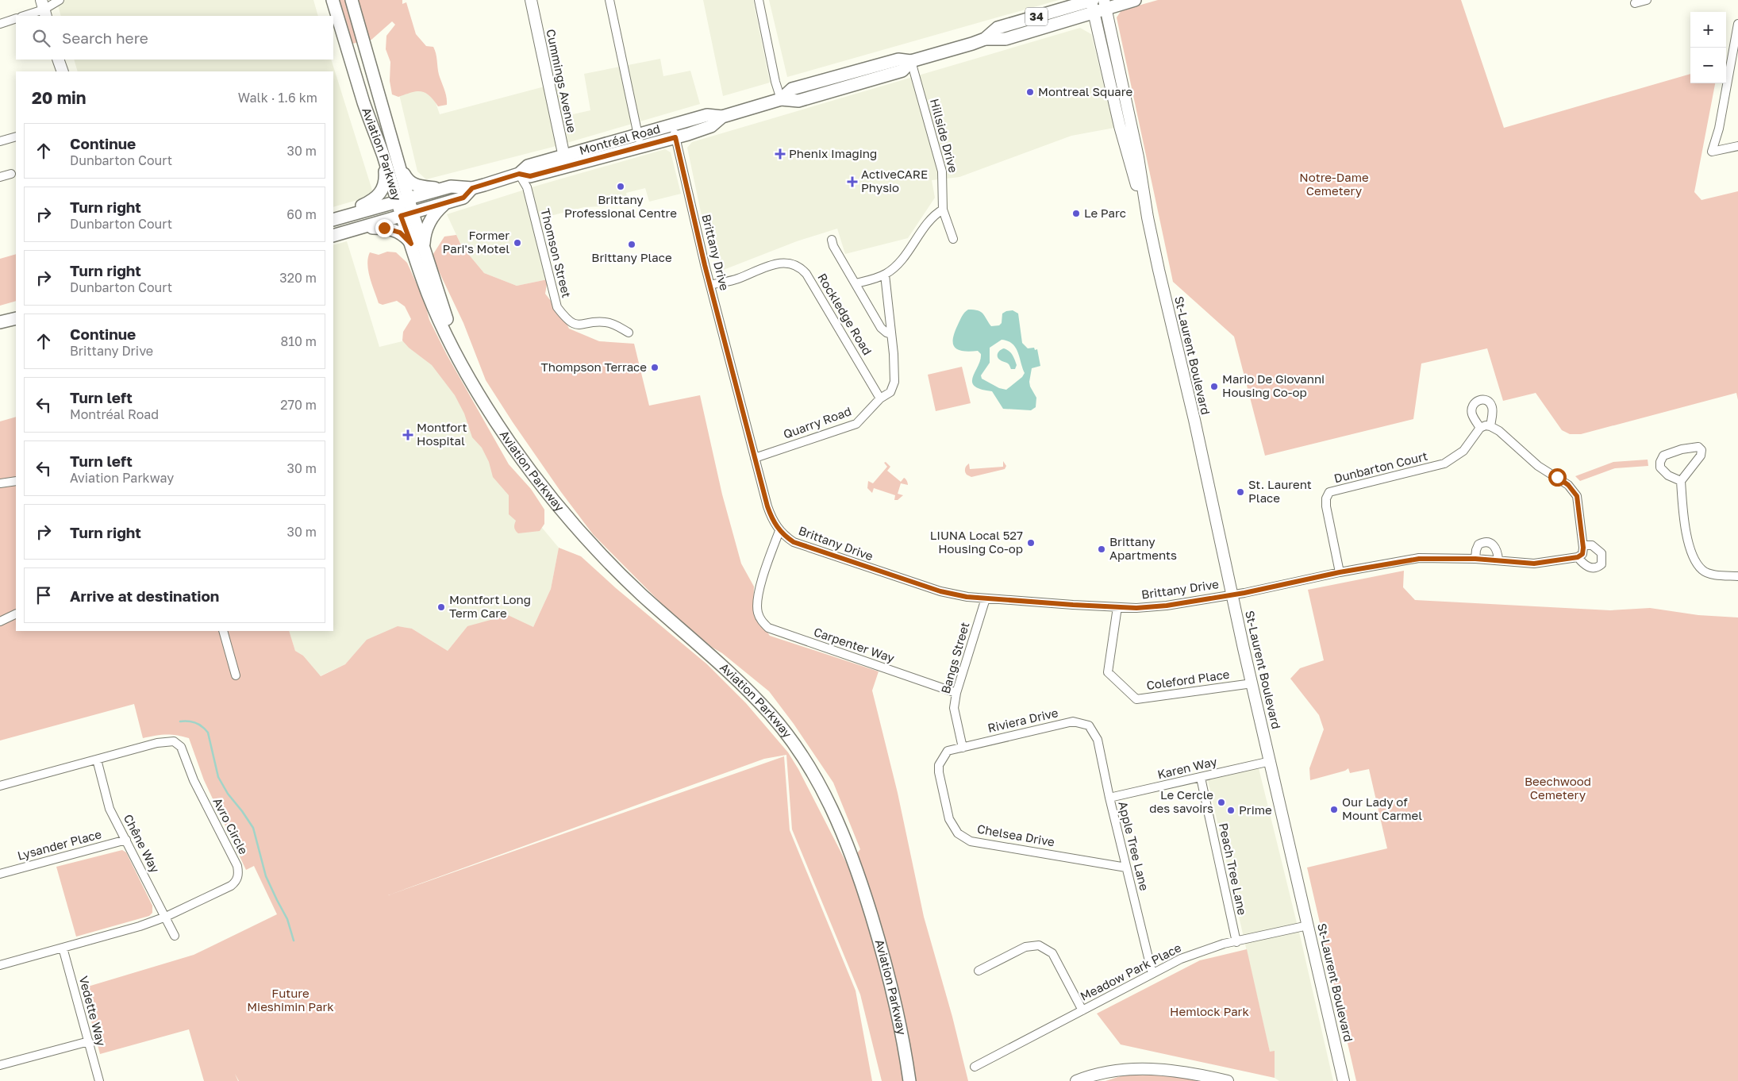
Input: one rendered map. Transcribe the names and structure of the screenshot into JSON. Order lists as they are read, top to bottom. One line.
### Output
{"streets":{"main road":["34","Cummings Avenue","Montréal Road","Aviation Parkway","St-Laurent Boulevard"],"street":["Hillside Drive","Brittany Drive","Thomson Street","Rockledge Road","Quarry Road","Dunbarton Court","Carpenter Way","Bangs Street","Coleford Place","Riviera Drive","Karen Way","Avro Circle","Chelsea Drive","Chêne Way","Lysander Place","Apple Tree Lane","Peach Tree Lane","Meadow Park Place","Vedette Way"]},"crossings":[["Cummings Avenue","Montréal Road"],["Hillside Drive","Montréal Road"],["Montréal Road","Aviation Parkway"],["Montréal Road","Brittany Drive"],["Montréal Road","Thomson Street"],["Montréal Road","St-Laurent Boulevard"],["Brittany Drive","Rockledge Road"],["Brittany Drive","St-Laurent Boulevard"],["Brittany Drive","Quarry Road"],["Brittany Drive","Carpenter Way"],["Brittany Drive","Bangs Street"],["Brittany Drive","Coleford Place"],["Rockledge Road","Quarry Road"],["St-Laurent Boulevard","Coleford Place"],["St-Laurent Boulevard","Karen Way"],["St-Laurent Boulevard","Meadow Park Place"],["Carpenter Way","Bangs Street"],["Bangs Street","Riviera Drive"],["Bangs Street","Chelsea Drive"],["Riviera Drive","Chelsea Drive"],["Riviera Drive","Apple Tree Lane"],["Karen Way","Apple Tree Lane"],["Karen Way","Peach Tree Lane"],["Avro Circle","Chêne Way"],["Avro Circle","Vedette Way"],["Chelsea Drive","Apple Tree Lane"],["Chêne Way","Lysander Place"],["Apple Tree Lane","Meadow Park Place"],["Peach Tree Lane","Meadow Park Place"]],"parks":["Notre-Dame Cemetery","Beechwood Cemetery","Future Mieshimin Park","Hemlock Park"],"places":{"other":["Montreal Square","Brittany Professional Centre","Le Parc","Former Pari's Motel","Brittany Place","Thompson Terrace","Mario De Giovanni Housing Co-op","St. Laurent Place","LIUNA Local 527 Housing Co-op","Brittany Apartments","Montfort Long Term Care","Le Cercle des savoirs","Our Lady of Mount Carmel","Prime"],"health":["Phenix Imaging","ActiveCARE Physio","Montfort Hospital"]},"page":{"map_buttons":["+","−"],"search":"Search here","heading":["20 min","Walk · 1.6 km"],"list":[["Continue","Dunbarton Court","30 m"],["Turn right","Dunbarton Court","60 m"],["Turn right","Dunbarton Court","320 m"],["Continue","Brittany Drive","810 m"],["Turn left","Montréal Road","270 m"],["Turn left","Aviation Parkway","30 m"],["Turn right","30 m"],"Arrive at destination"]}}
